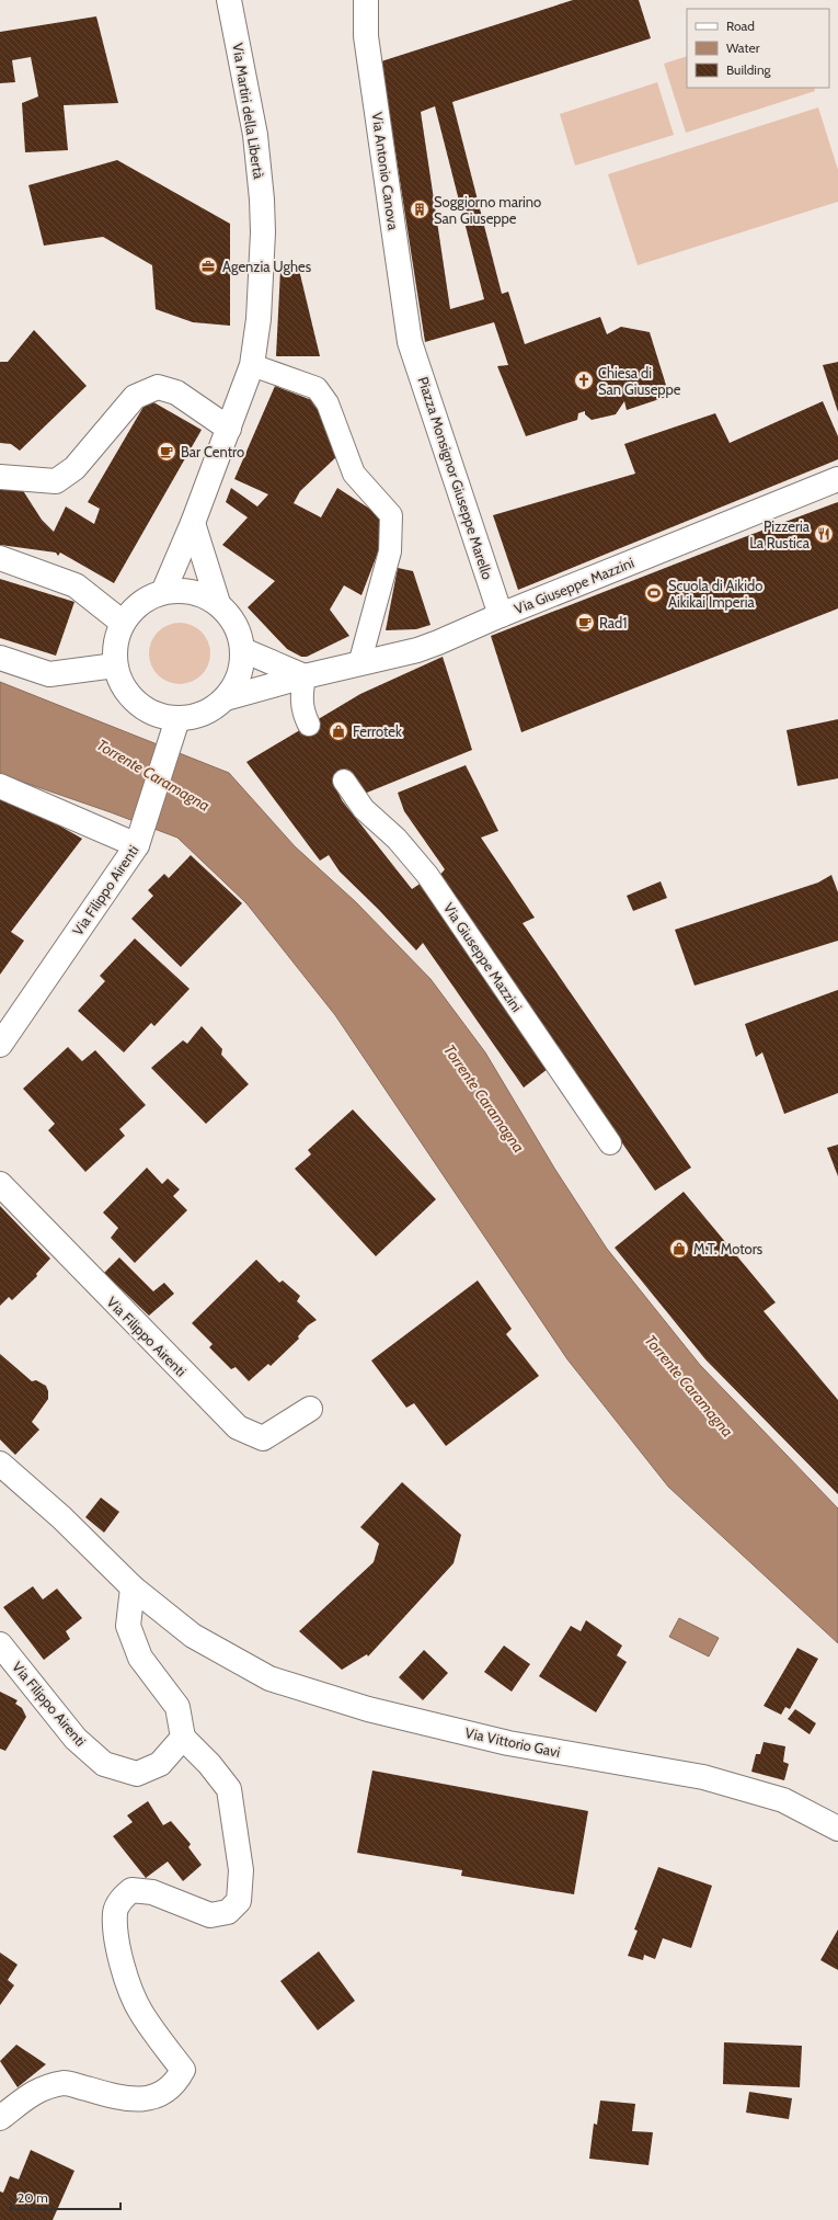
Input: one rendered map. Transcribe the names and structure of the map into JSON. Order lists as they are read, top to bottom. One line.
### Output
{"streets":{"street":["Via Martiri della Libertà","Via Antonio Canova","Piazza Monsignor Giuseppe Marello","Via Giuseppe Mazzini","Via Filippo Airenti","Via Vittorio Gavi"]},"crossings":[["Via Martiri della Libertà","Via Giuseppe Mazzini"],["Via Martiri della Libertà","Via Filippo Airenti"],["Via Antonio Canova","Piazza Monsignor Giuseppe Marello"],["Piazza Monsignor Giuseppe Marello","Via Giuseppe Mazzini"],["Via Giuseppe Mazzini","Via Filippo Airenti"]],"water":["Torrente Caramagna"],"places":{"building":["Soggiorno marino San Giuseppe"],"office":["Agenzia Ughes"],"church":["Chiesa di San Giuseppe"],"cafe":["Bar Centro","Rad1"],"restaurant":["Pizzeria La Rustica"],"sports":["Scuola di Aikido Aikikai Imperia"],"shop":["Ferrotek","M.T. Motors"]},"legend":["Road","Water","Building"],"scale_bar":"20 m"}
